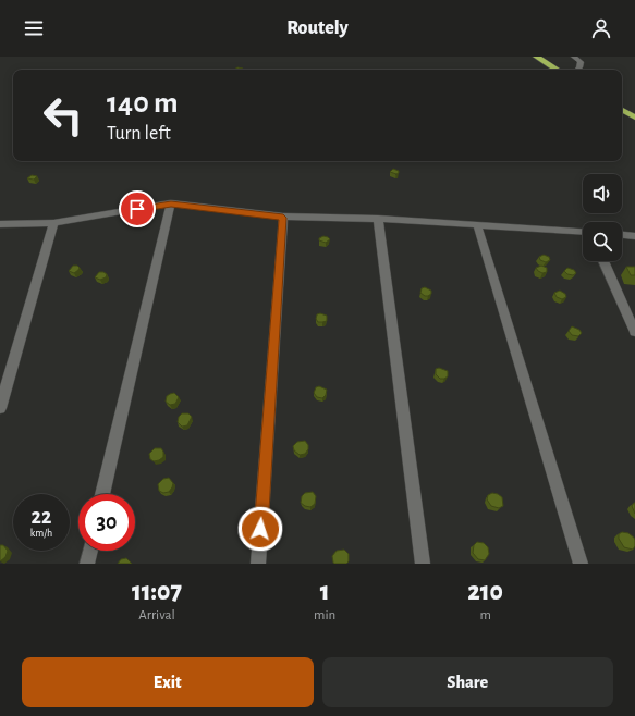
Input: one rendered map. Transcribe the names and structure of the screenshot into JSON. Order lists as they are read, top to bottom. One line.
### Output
{"page":{"header":"Routely","turn":["140 m","Turn left"],"speed":"22 km/h","limit":"30","eta":["11:07","Arrival","1","min","210","m"],"buttons":["Exit","Share"]}}
